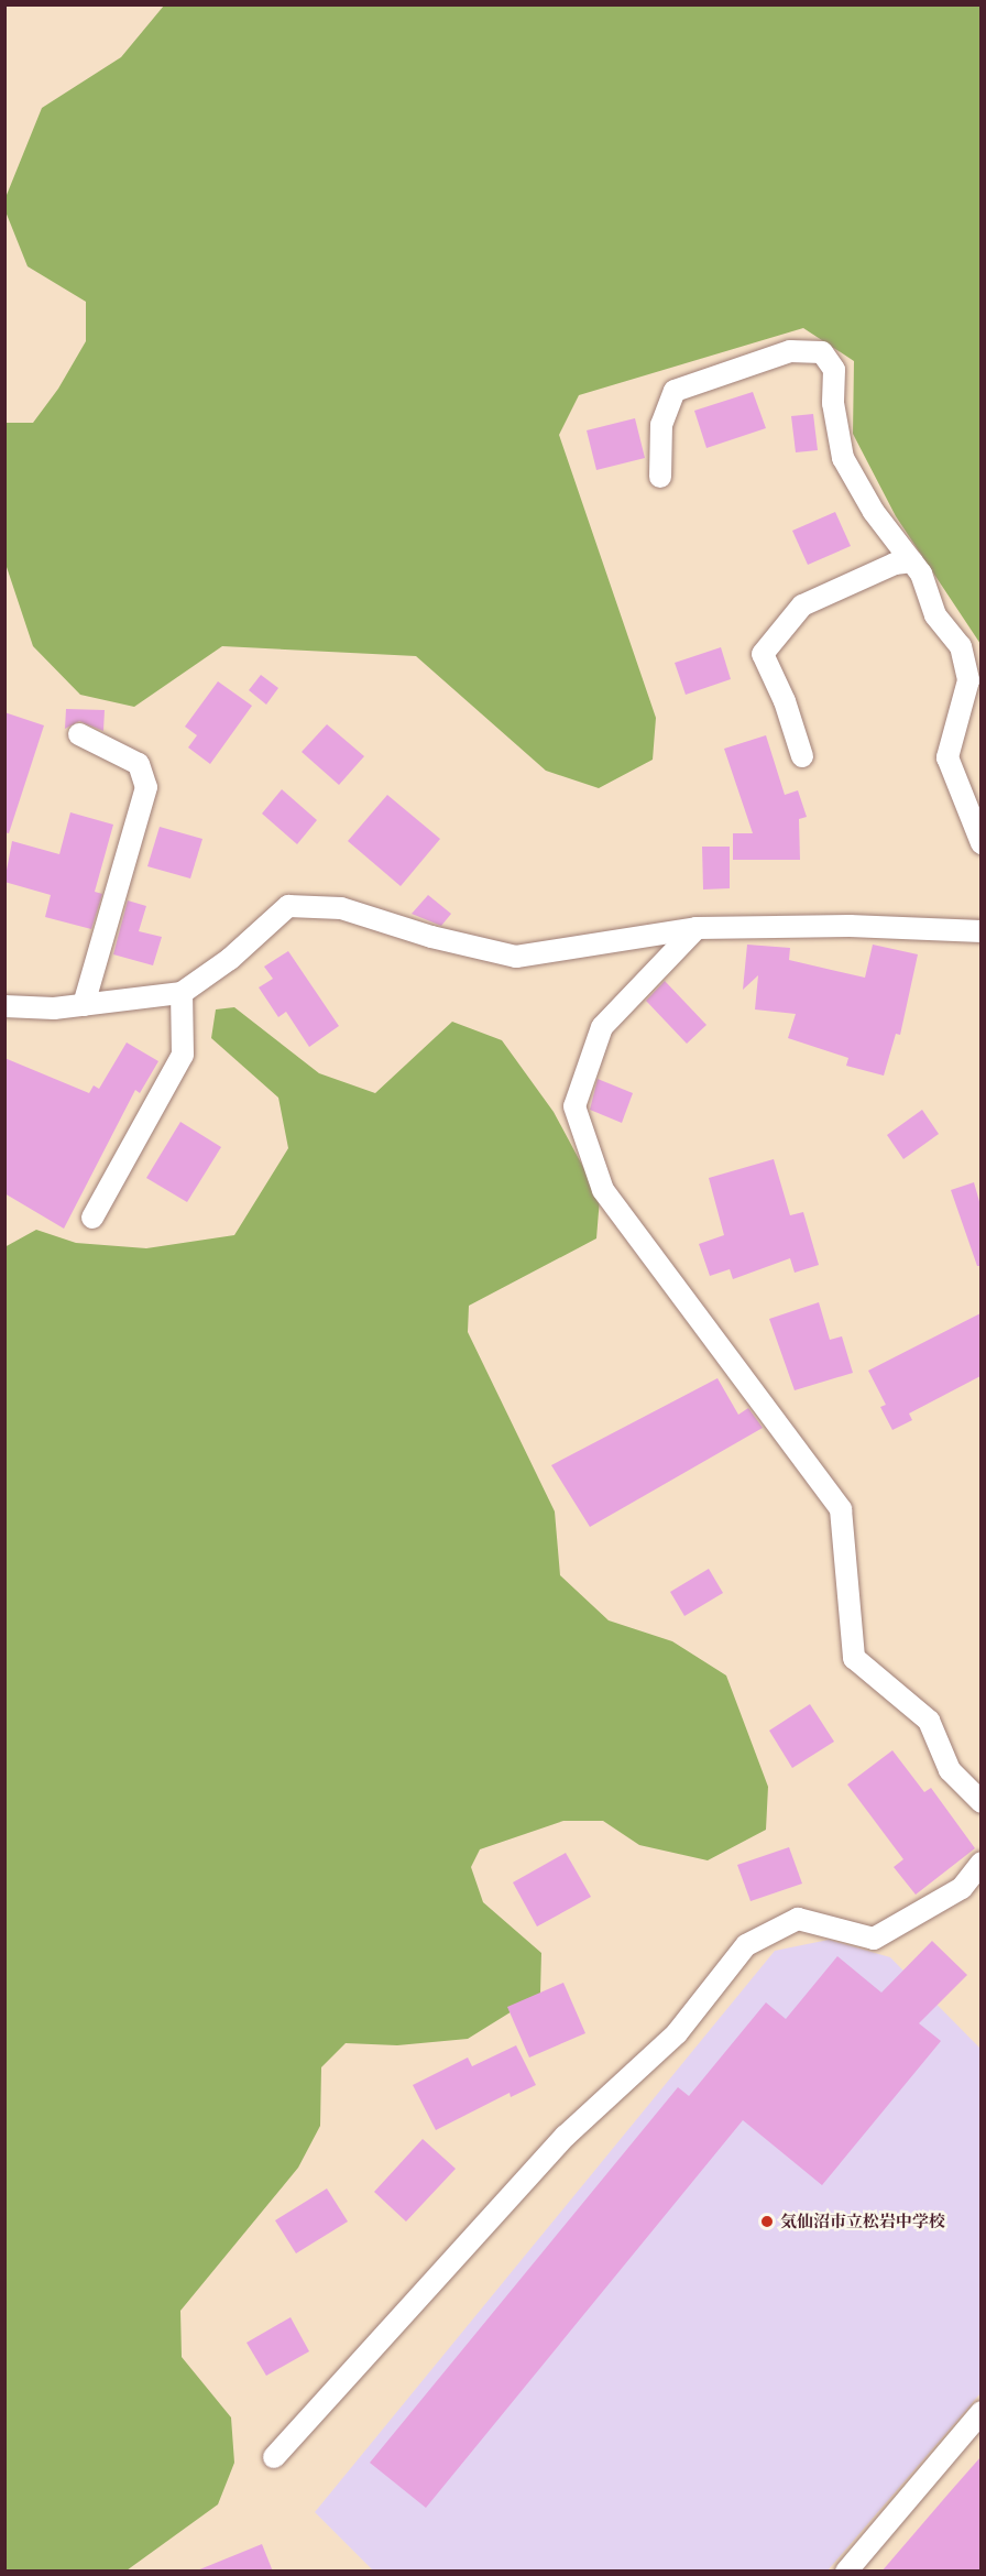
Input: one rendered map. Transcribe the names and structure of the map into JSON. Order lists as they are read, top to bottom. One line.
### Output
{"places":["気仙沼市立松岩中学校"]}
